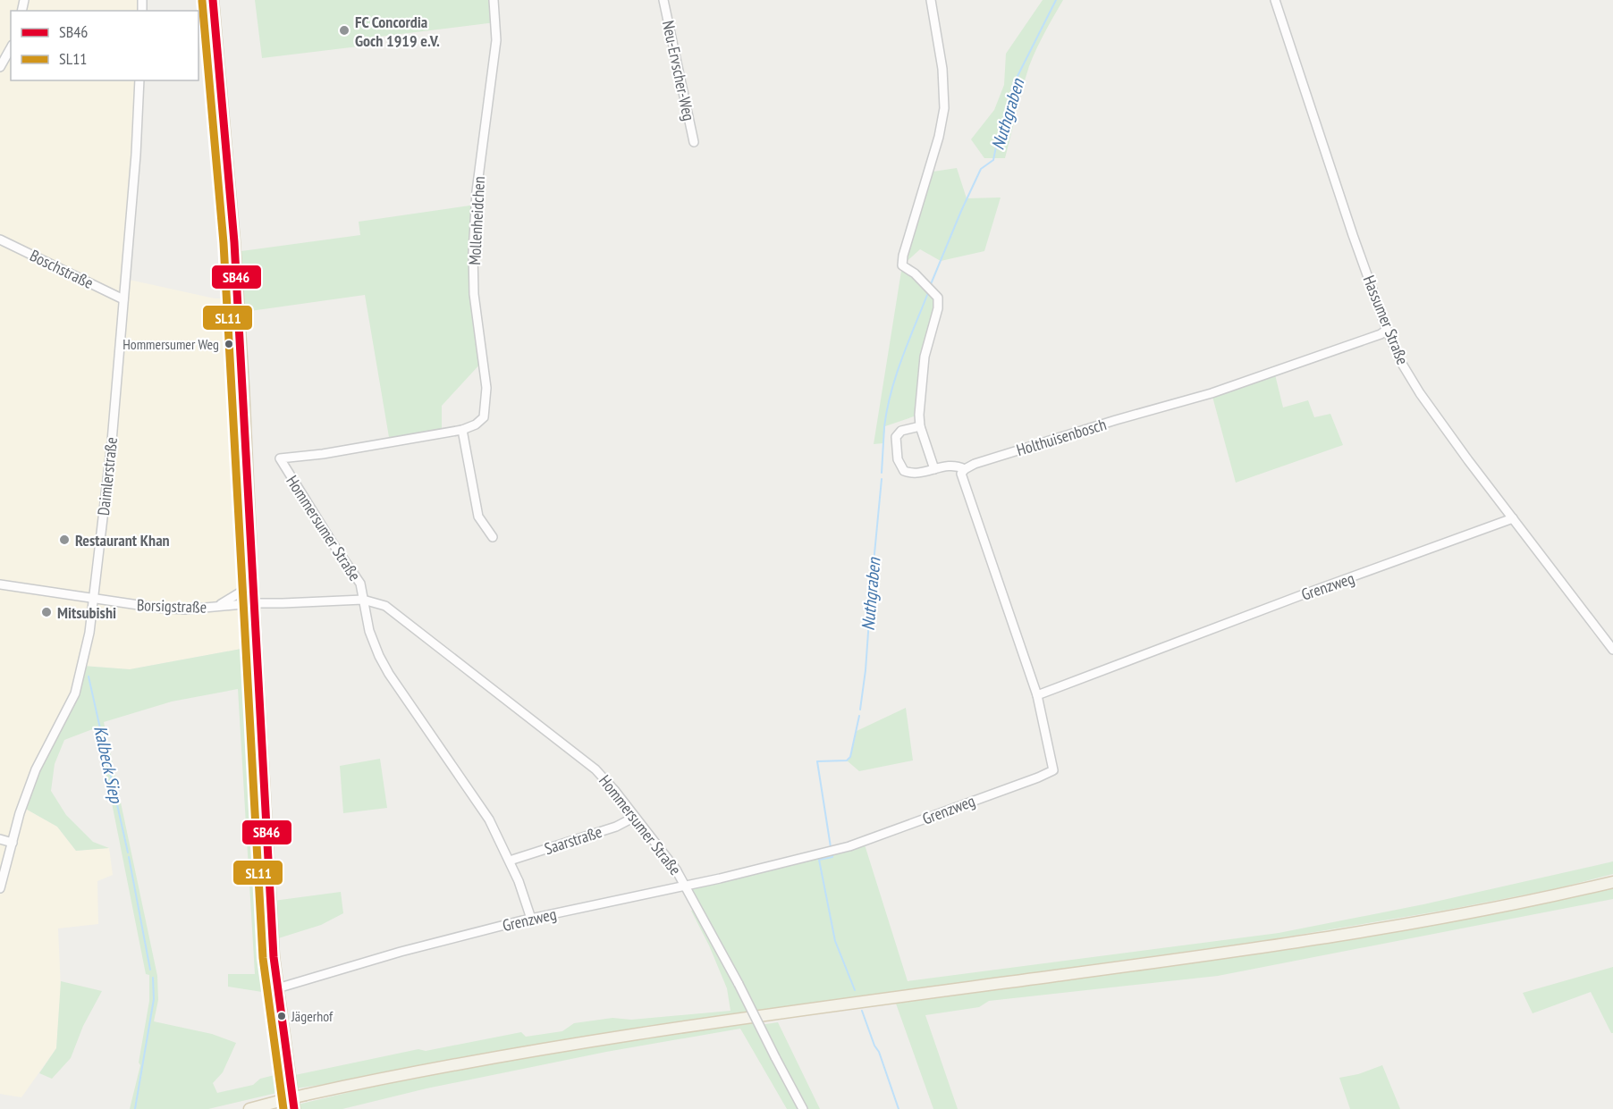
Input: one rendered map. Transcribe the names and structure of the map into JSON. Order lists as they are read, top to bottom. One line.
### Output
{"streets":{"street":["Neu-Ervscher-Weg","Mollenheidchen","Boschstraße","Hassumer Straße","Holthuisenbosch","Daimlerstraße","Hommersumer Straße","Grenzweg","Borsigstraße","Saarstraße"]},"crossings":[["Mollenheidchen","Hommersumer Straße"],["Boschstraße","Daimlerstraße"],["Hassumer Straße","Holthuisenbosch"],["Hassumer Straße","Grenzweg"],["Daimlerstraße","Borsigstraße"],["Hommersumer Straße","Grenzweg"],["Hommersumer Straße","Borsigstraße"],["Hommersumer Straße","Saarstraße"]],"water":["Nuthgraben","Kalbeck Siep"],"places":["FC Concordia Goch 1919 e.V.","Hommersumer Weg","Restaurant Khan","Mitsubishi","Jägerhof"],"lines":["transit line SB46","transit line SL11"],"legend":["SB46","SL11"]}
